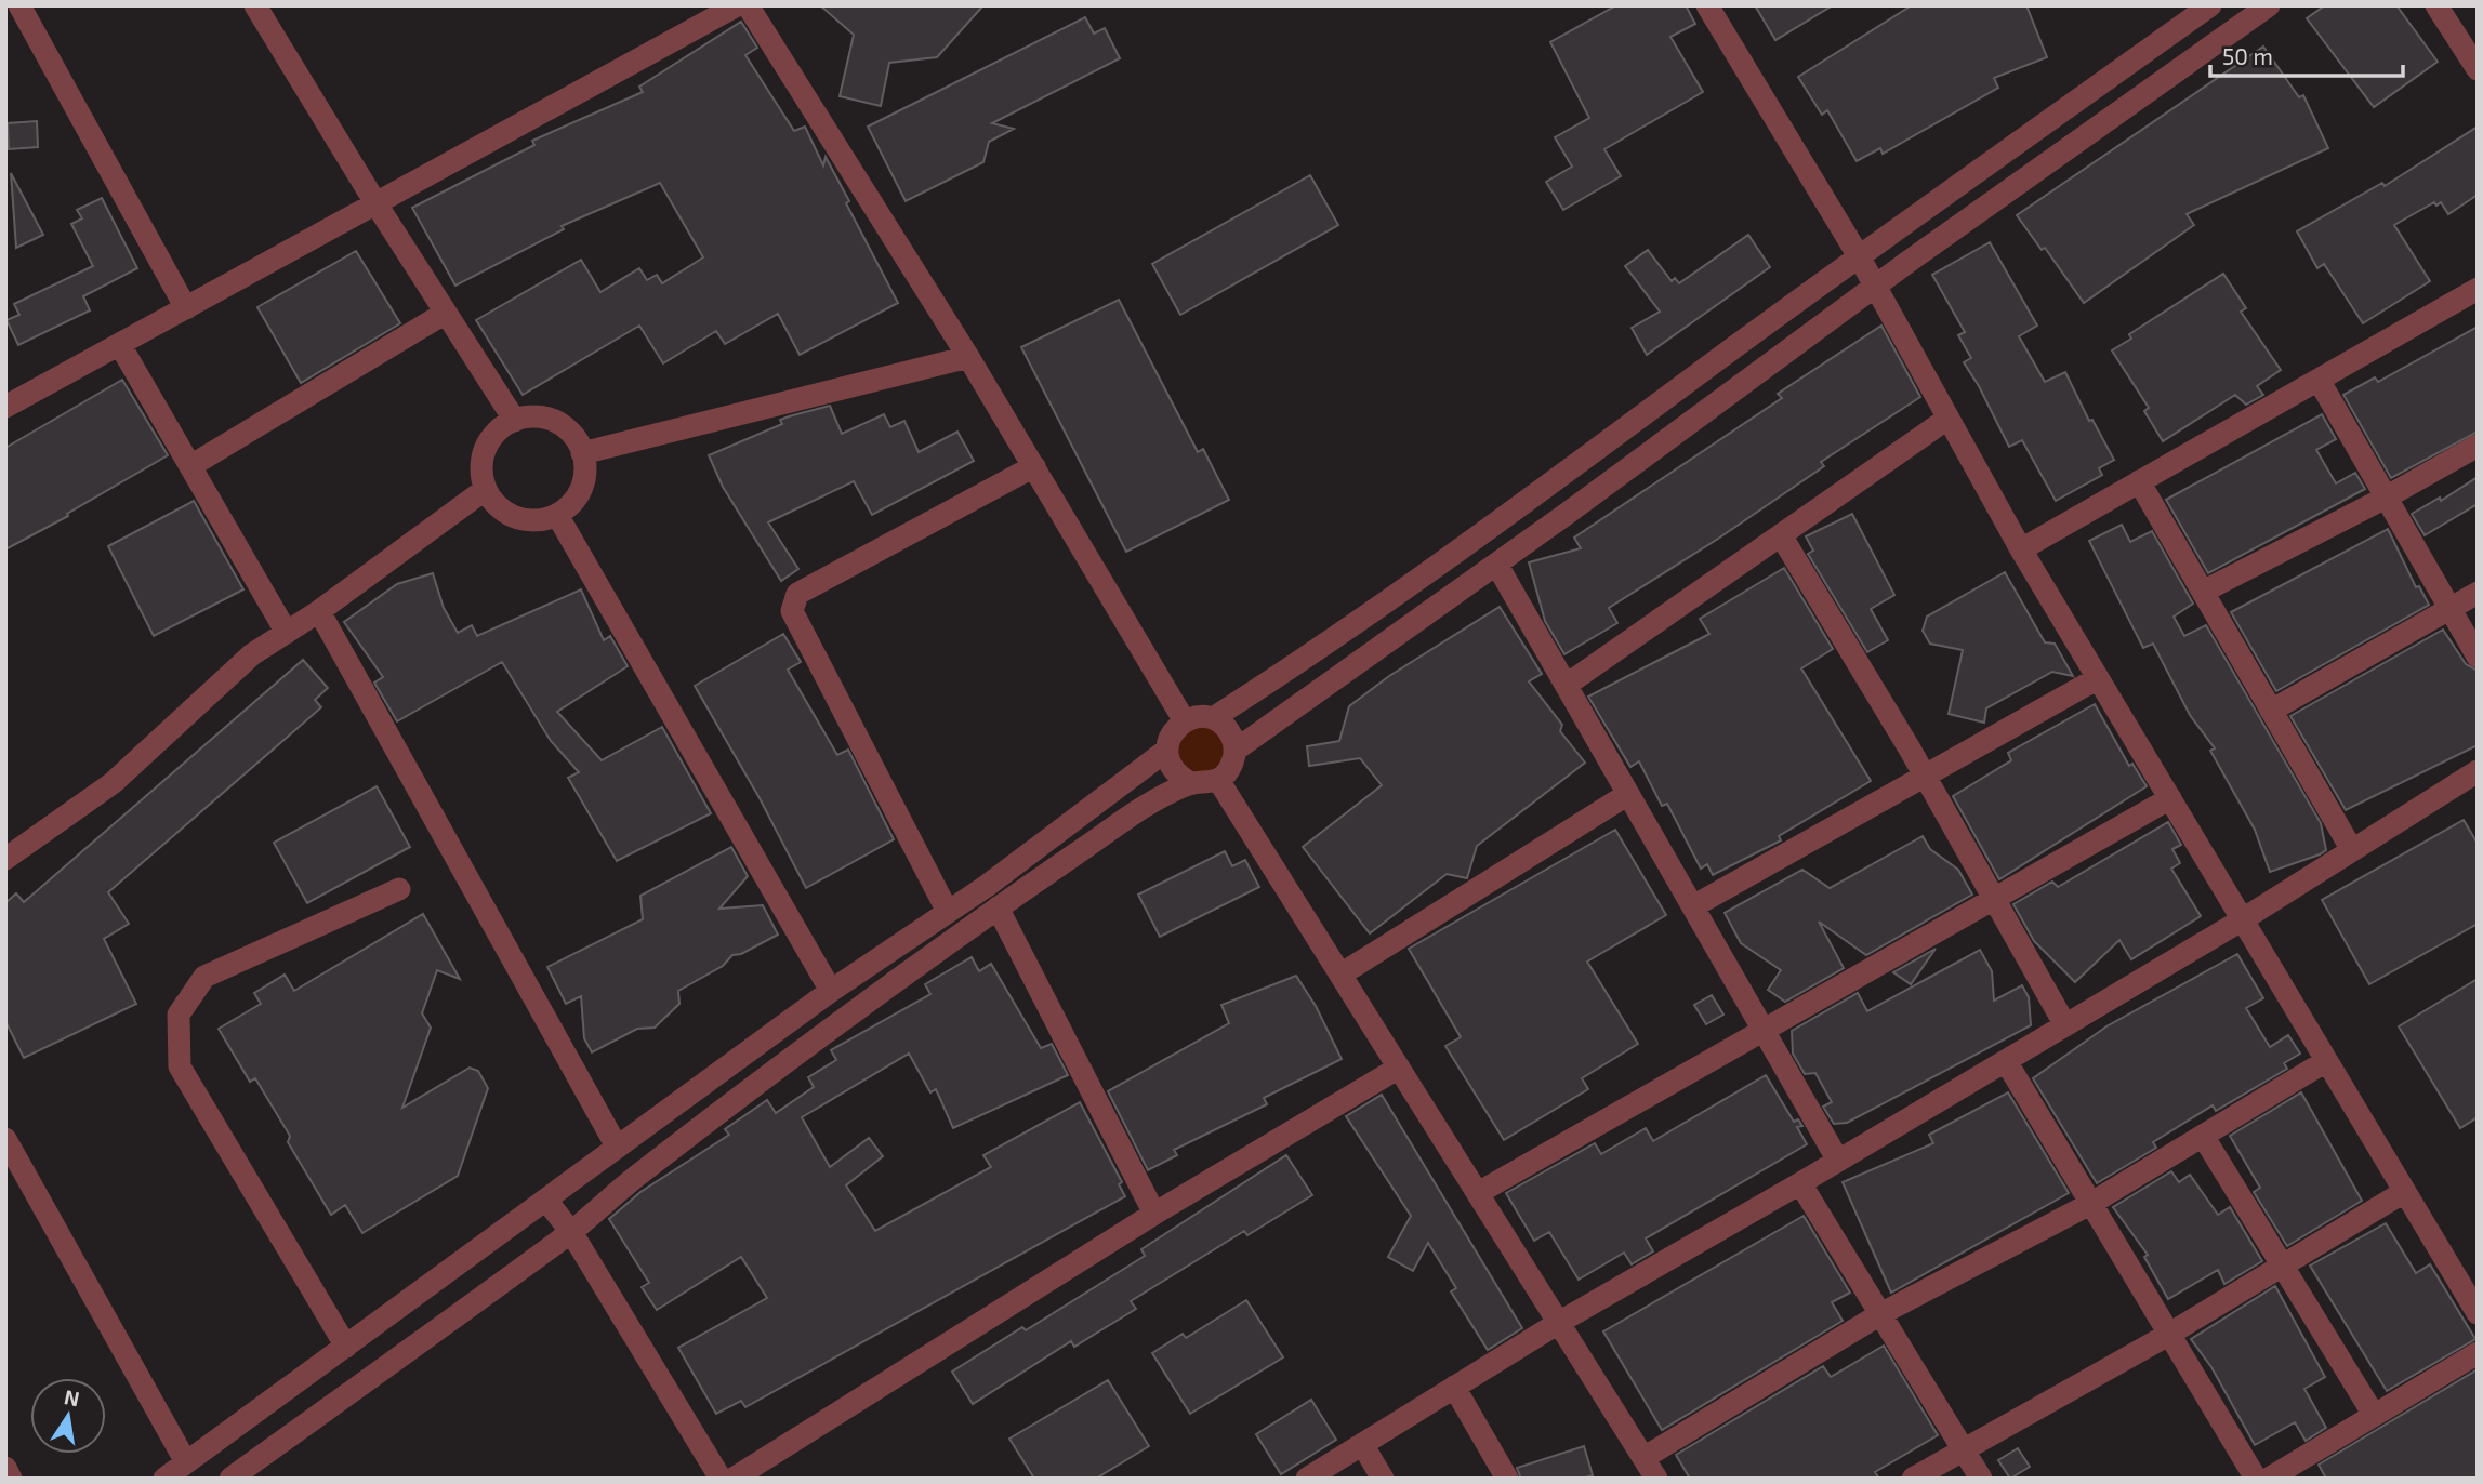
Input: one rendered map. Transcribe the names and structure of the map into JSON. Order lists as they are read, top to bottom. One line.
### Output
{"scale_bar":"50 m","north":"top"}
